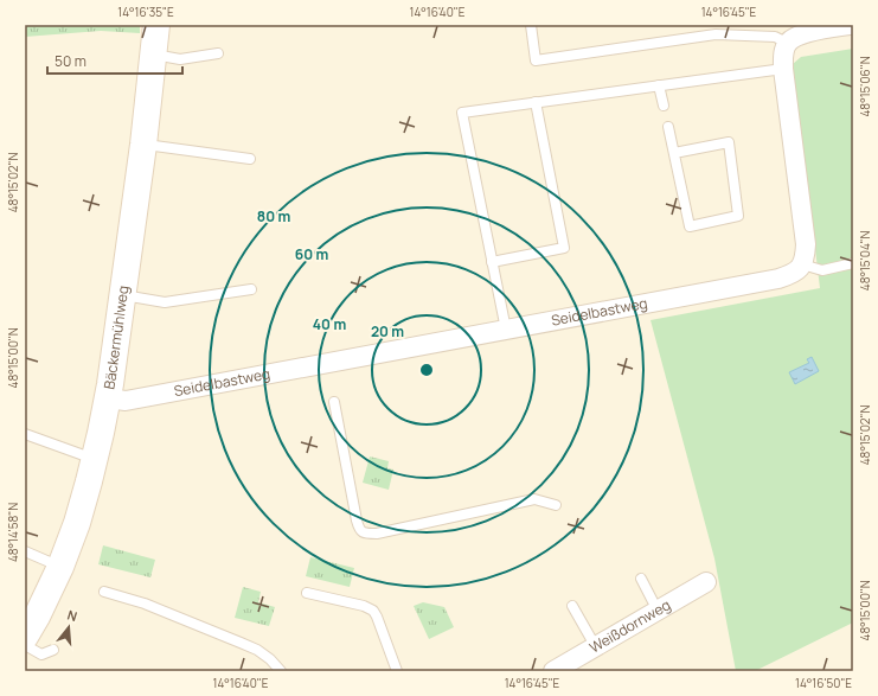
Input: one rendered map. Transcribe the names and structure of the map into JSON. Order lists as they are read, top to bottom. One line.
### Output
{"streets":{"street":["Seidelbastweg","Bäckermühlweg","Weißdornweg"]},"crossings":[["Seidelbastweg","Bäckermühlweg"]],"scale_bar":"50 m","north":"top","coordinates":["14°16'35\"E","14°16'40\"E","14°16'45\"E","48°15'06\"N","48°15'02\"N","48°15'04\"N","48°15'00\"N","48°14'58\"N","14°16'50\"E"],"rings":["80 m","60 m","40 m","20 m"]}
